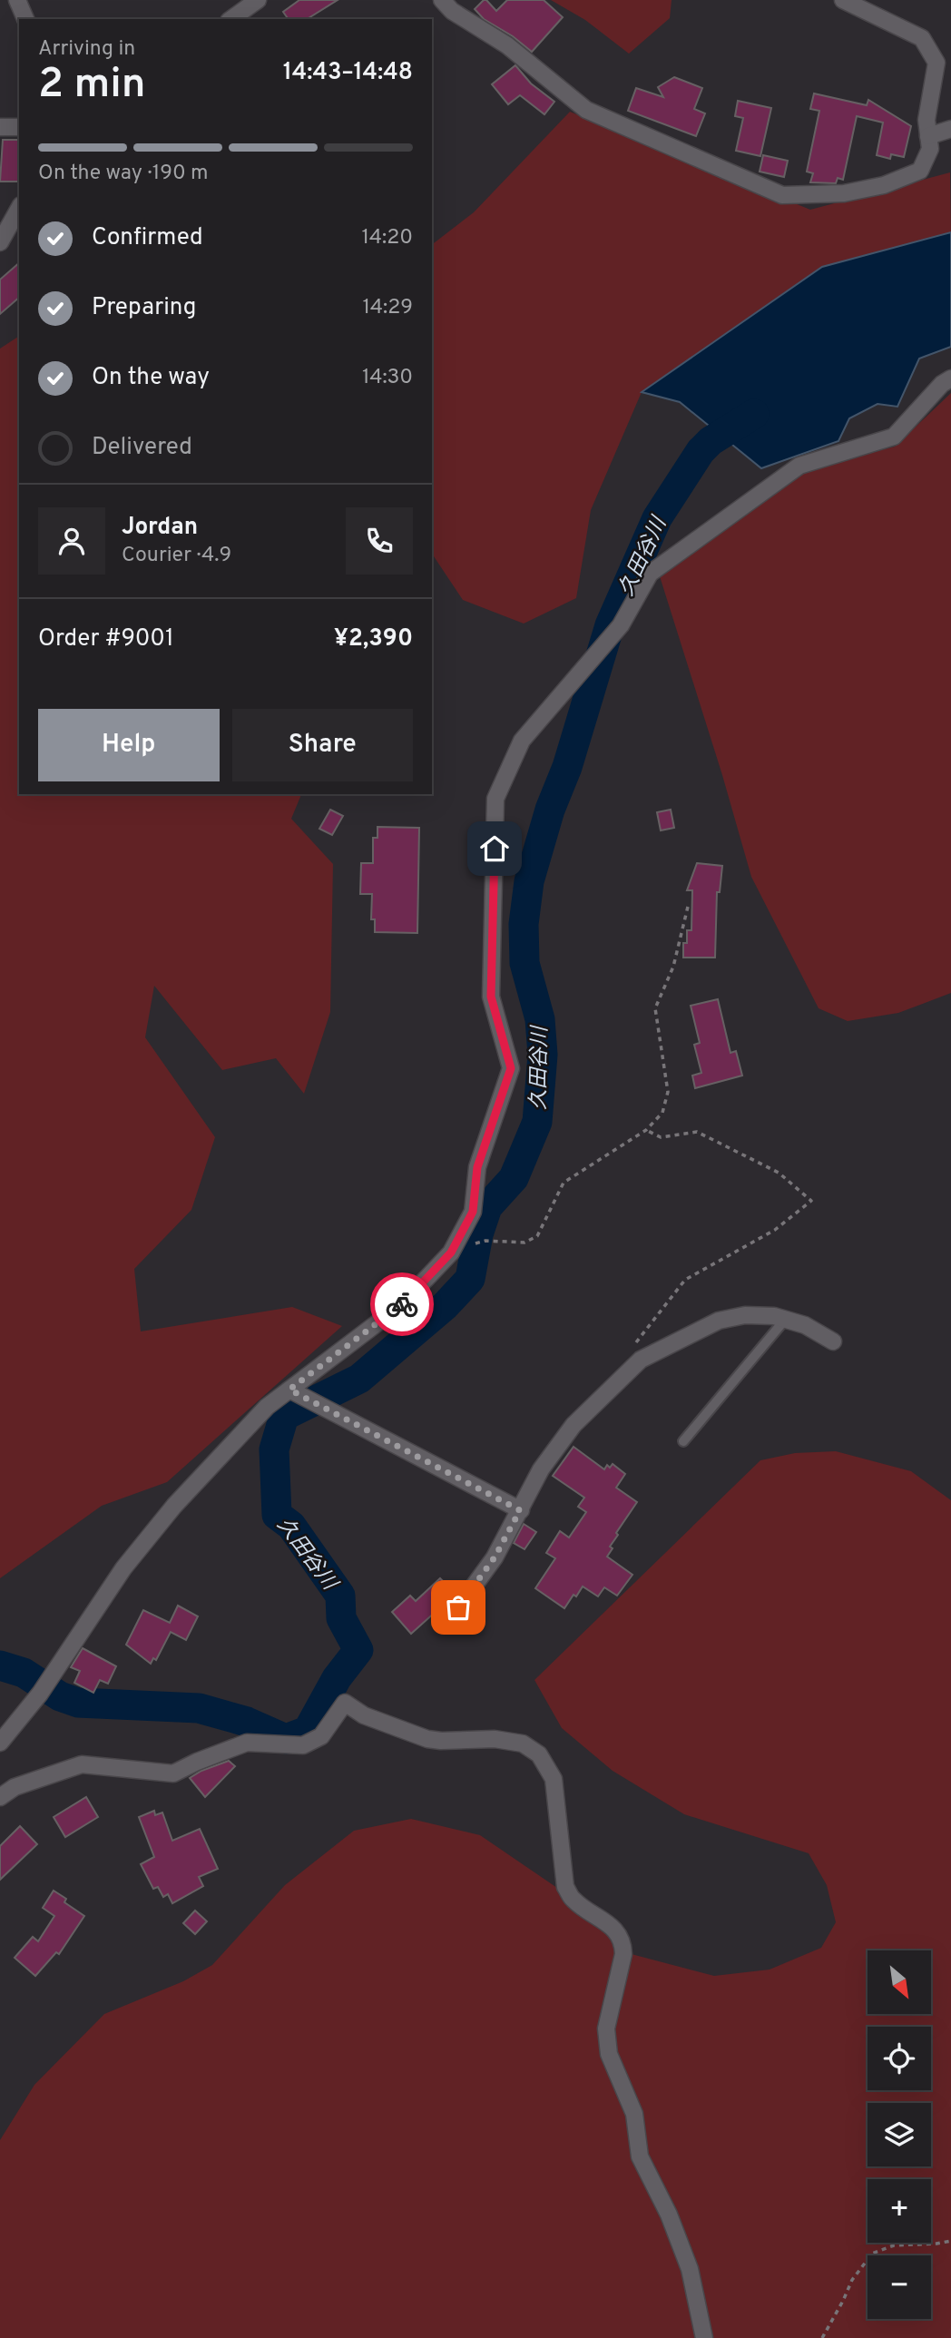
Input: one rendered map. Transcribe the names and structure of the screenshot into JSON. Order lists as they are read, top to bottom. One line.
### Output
{"water":["久田谷川"],"north":"bottom right","page":{"heading":["2 min","Arriving in","14:43–14:48"],"panel":["Jordan","Courier · 4.9","Order #9001","¥2,390"],"bar":"On the way · 190 m","list":[["Confirmed","14:20"],["Preparing","14:29"],["On the way","14:30"],"Delivered"],"buttons":["Help","Share"],"map_buttons":["+","−"]}}
